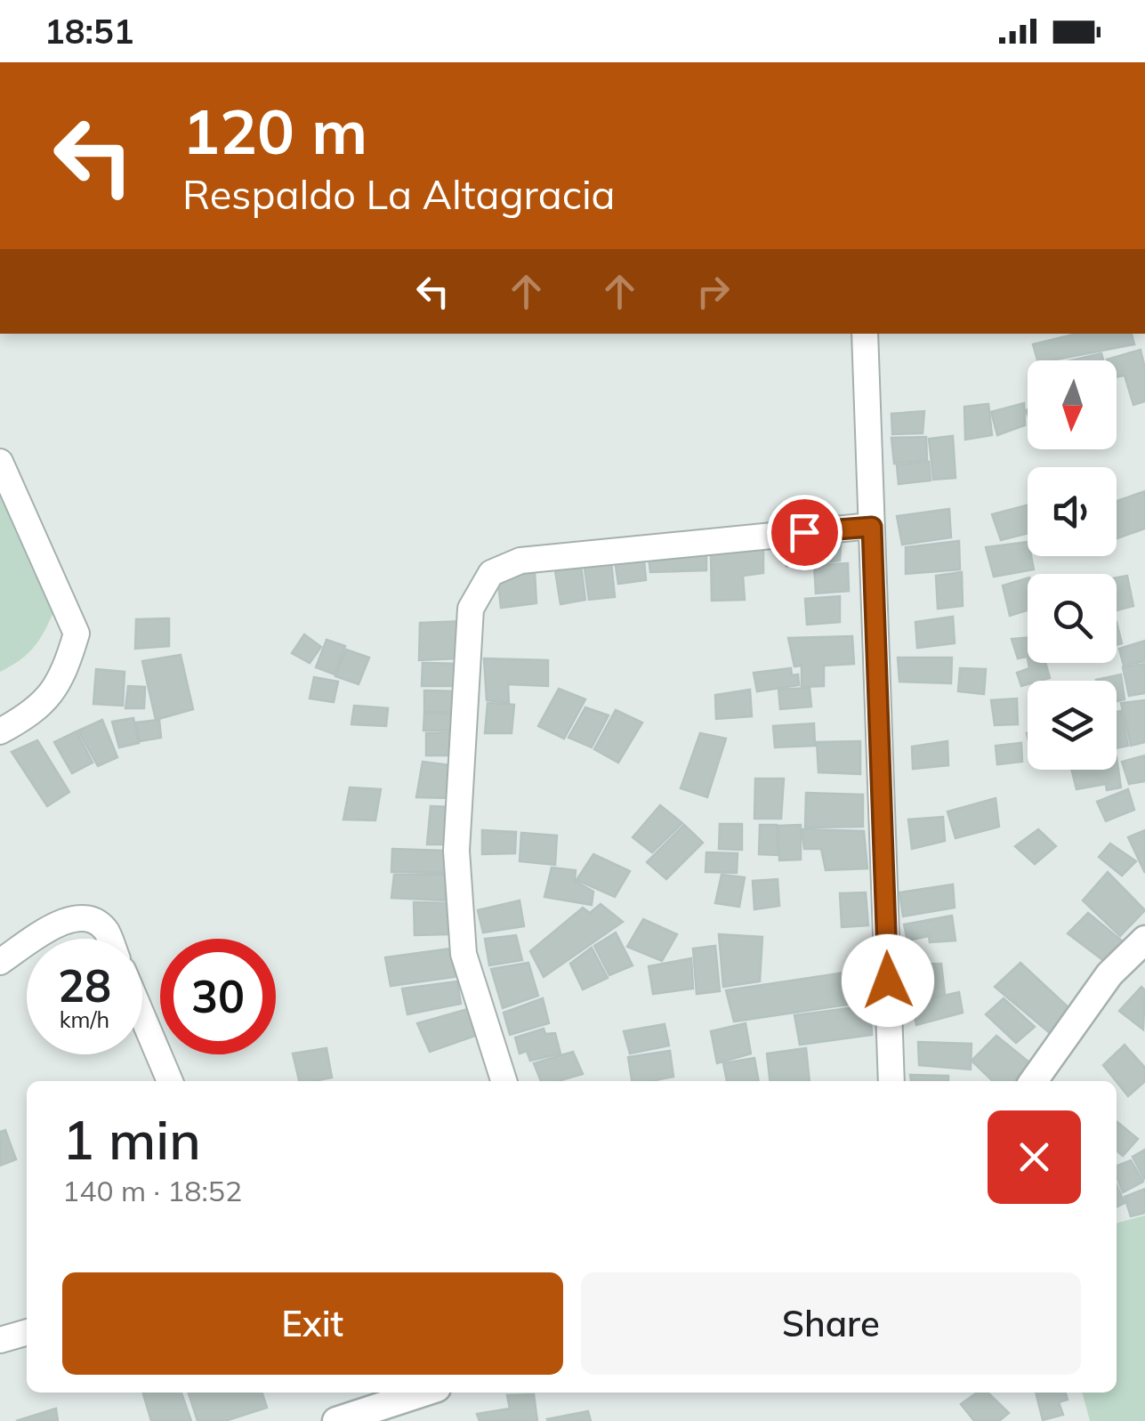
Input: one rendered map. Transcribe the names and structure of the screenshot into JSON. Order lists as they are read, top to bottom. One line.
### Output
{"north":"bottom","page":{"status":"18:51","turn":["120 m","Respaldo La Altagracia"],"speed":"28 km/h","limit":"30","heading":["1 min","140 m · 18:52"],"buttons":["Exit","Share"]}}
